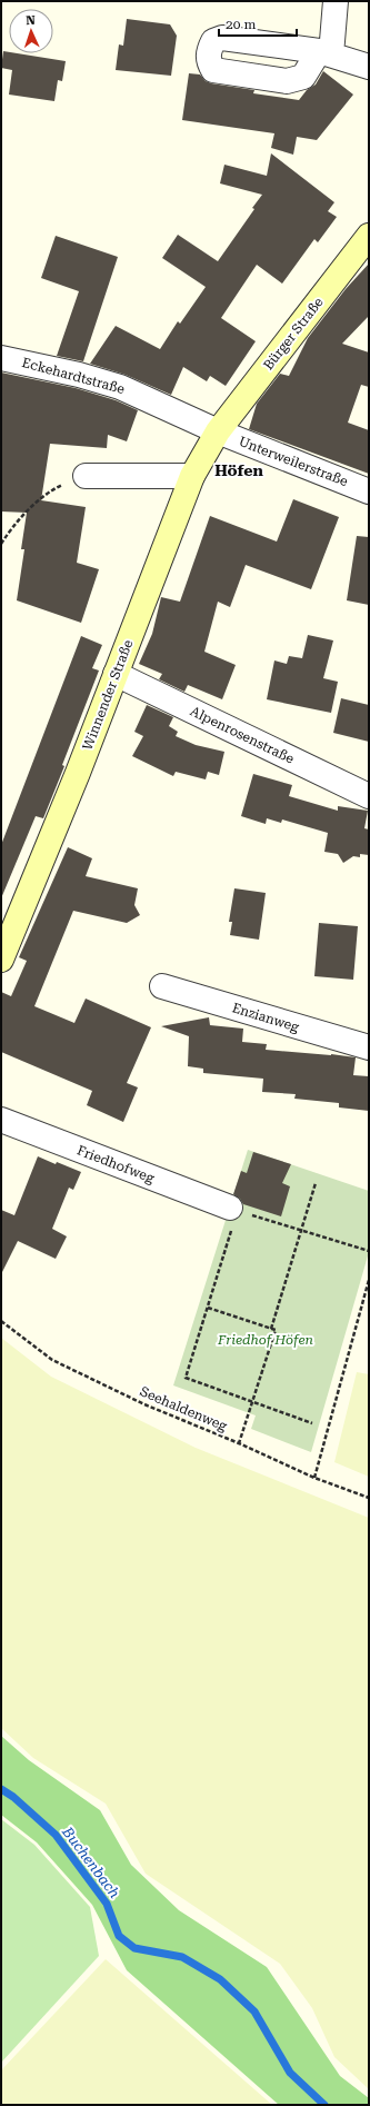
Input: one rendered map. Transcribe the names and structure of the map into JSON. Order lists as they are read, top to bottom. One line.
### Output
{"streets":{"street":["Bürger Straße","Eckehardtstraße","Unterweilerstraße","Winnender Straße","Alpenrosenstraße","Enzianweg","Friedhofweg"],"path":["Seehaldenweg"]},"crossings":[["Bürger Straße","Eckehardtstraße"],["Bürger Straße","Unterweilerstraße"],["Bürger Straße","Winnender Straße"],["Eckehardtstraße","Unterweilerstraße"],["Eckehardtstraße","Winnender Straße"],["Unterweilerstraße","Winnender Straße"],["Winnender Straße","Alpenrosenstraße"]],"districts":["Höfen"],"water":["Buchenbach"],"parks":["Friedhof Höfen"],"scale_bar":"20 m","north":"top"}
